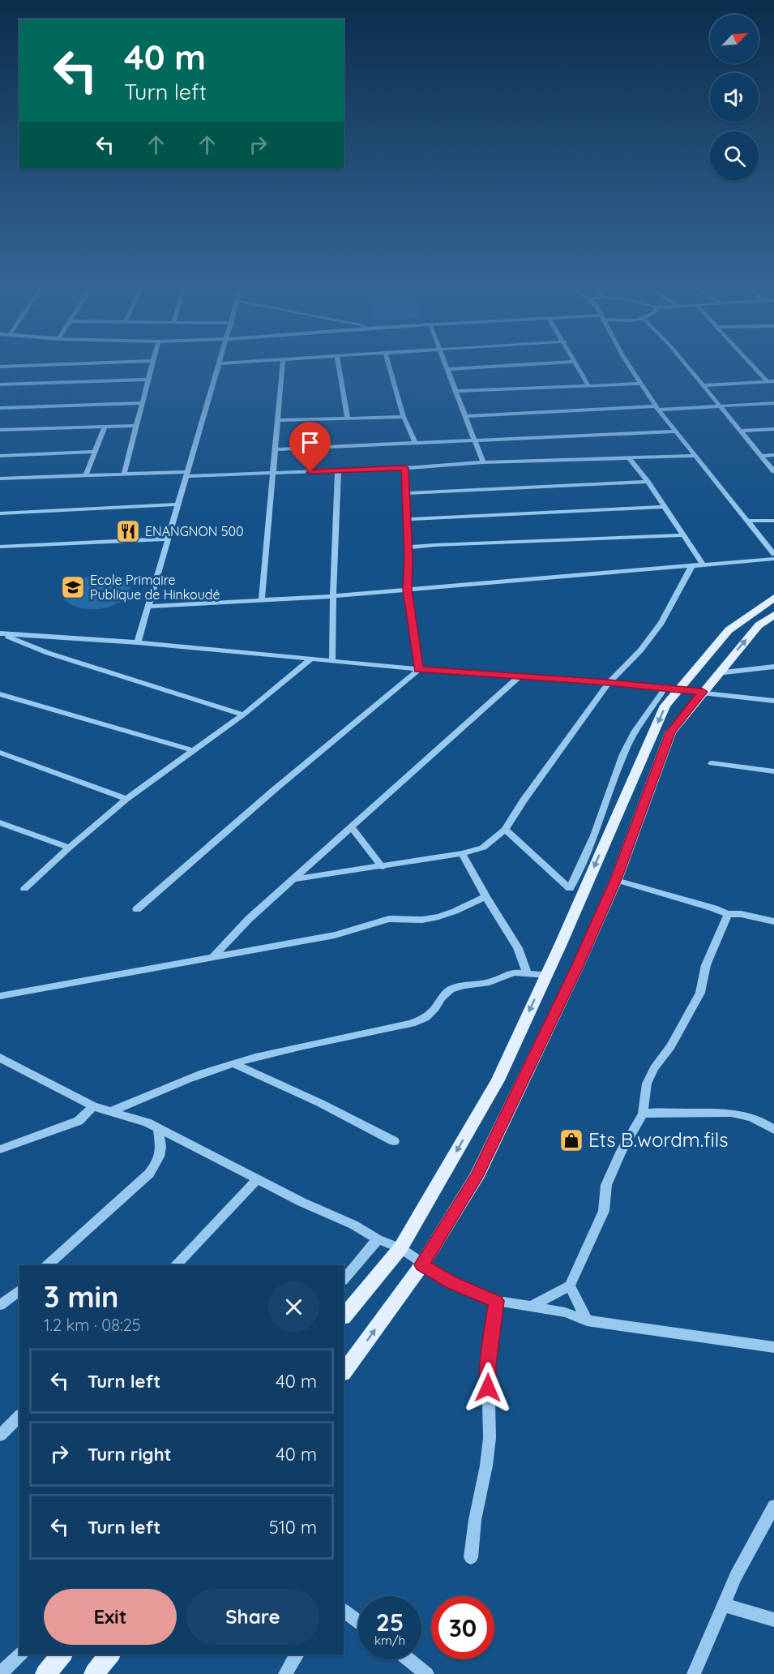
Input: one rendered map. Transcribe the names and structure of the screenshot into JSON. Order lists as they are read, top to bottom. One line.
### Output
{"places":{"restaurant":["ENANGNON 500"],"school or university":["Ecole Primaire Publique de Hinkoudé"],"shop":["Ets B.wordm.fils"]},"north":"top right","page":{"turn":["40 m","Turn left"],"heading":["3 min","1.2 km · 08:25"],"list":[{"name":"Turn left","value":"40 m"},{"name":"Turn right","value":"40 m"},{"name":"Turn left","value":"510 m"}],"buttons":["Exit","Share"],"speed":"25 km/h","limit":"30"}}
